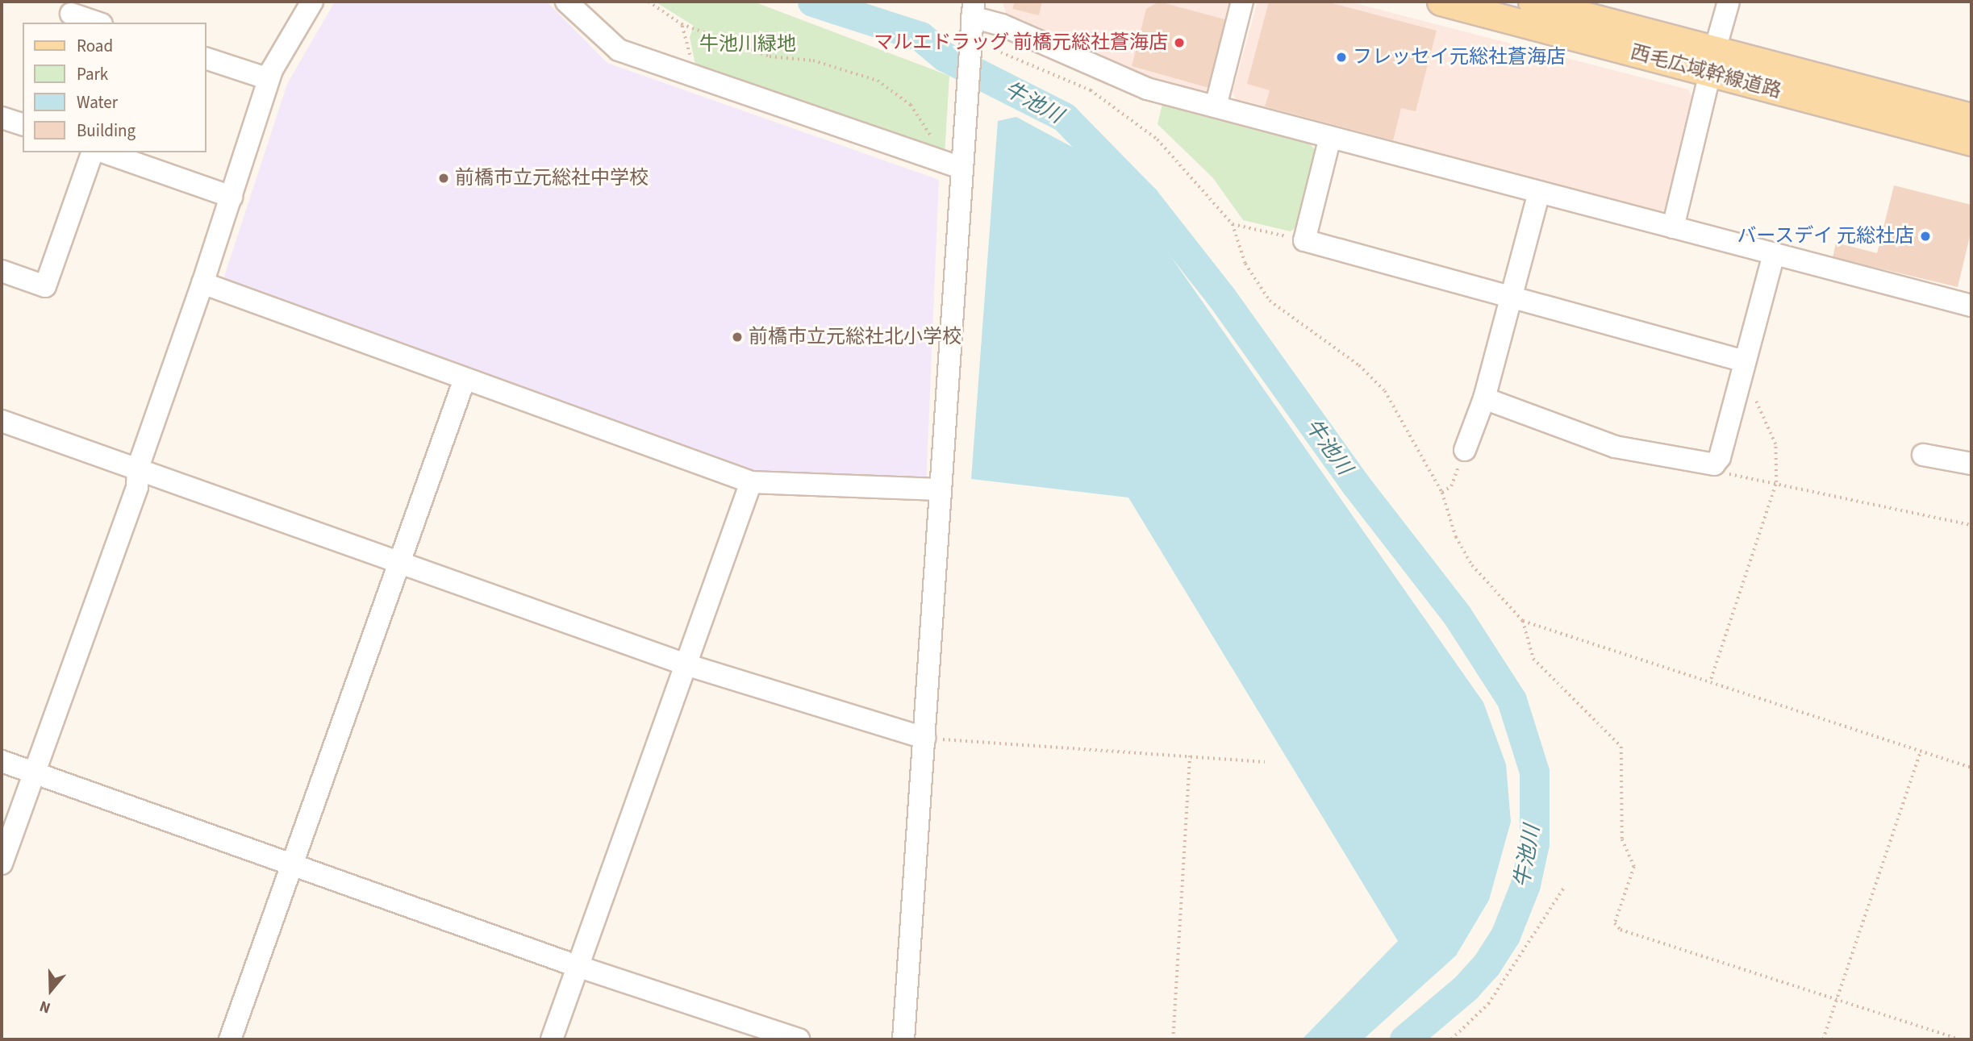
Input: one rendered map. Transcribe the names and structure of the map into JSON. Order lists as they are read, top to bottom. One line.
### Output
{"streets":{"main road":["西毛広域幹線道路"]},"water":["牛池川"],"parks":["牛池川緑地"],"places":["マルエドラッグ 前橋元総社蒼海店","フレッセイ元総社蒼海店","前橋市立元総社中学校","バースデイ 元総社店","前橋市立元総社北小学校"],"legend":["Road","Park","Water","Building"],"north":"bottom"}
